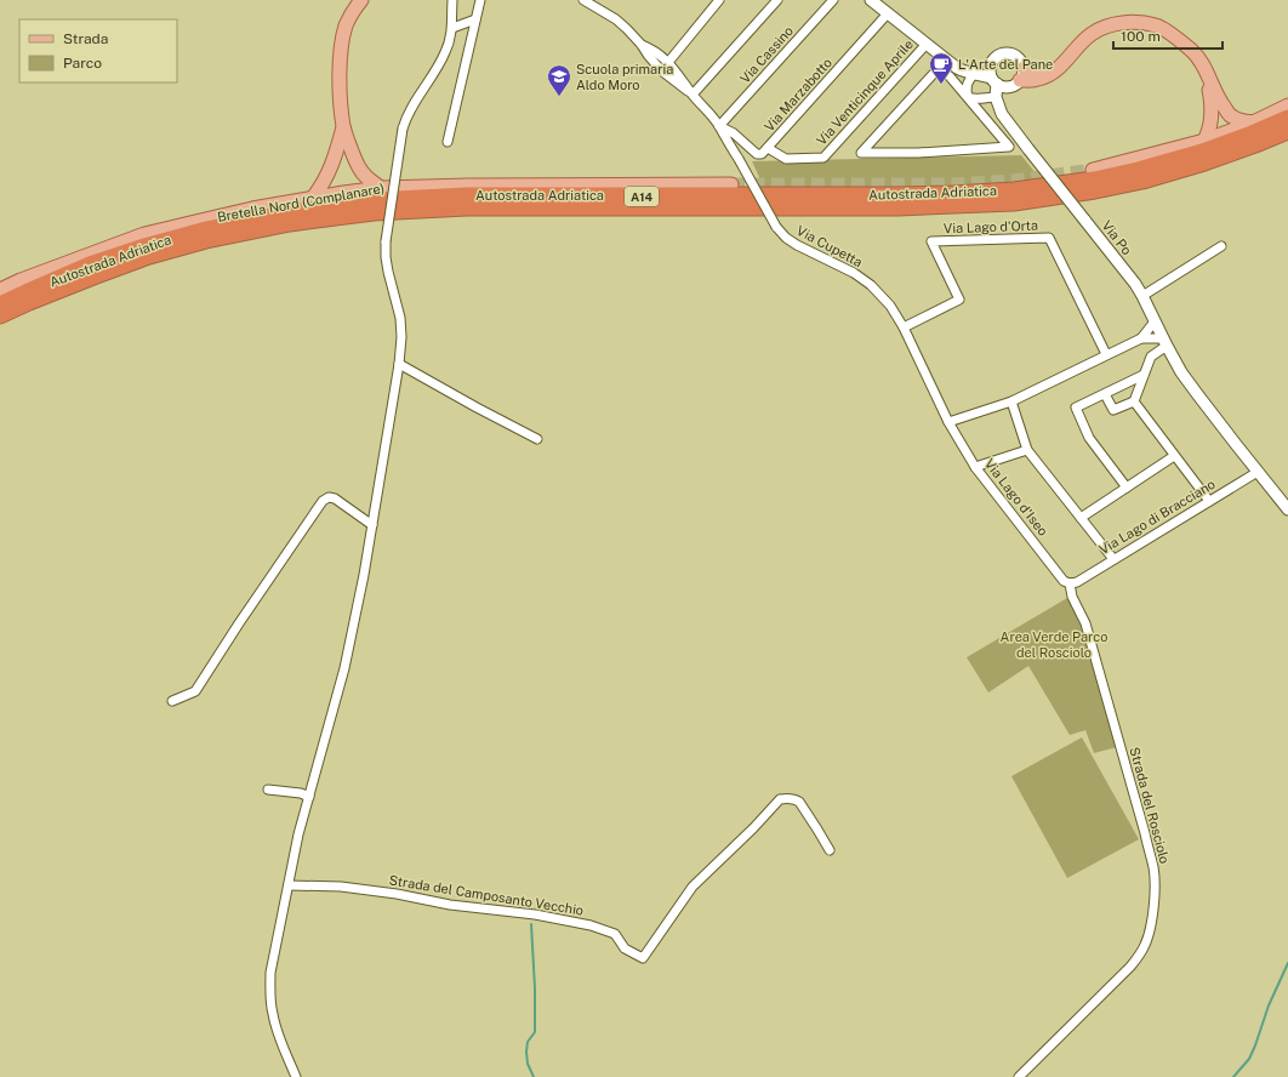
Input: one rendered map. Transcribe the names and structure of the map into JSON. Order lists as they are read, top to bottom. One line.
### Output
{"streets":{"highway":["Autostrada Adriatica","A14"],"main road":["Bretella Nord (Complanare)"],"street":["Via Cassino","Via Venticinque Aprile","Via Marzabotto","Via Lago d'Orta","Via Po","Via Cupetta","Via Lago d'Iseo","Via Lago di Bracciano","Strada del Rosciolo","Strada del Camposanto Vecchio"]},"crossings":[["Via Cassino","Via Marzabotto"],["Via Cassino","Via Cupetta"],["Via Venticinque Aprile","Via Marzabotto"],["Via Marzabotto","Via Cupetta"],["Via Lago d'Orta","Via Cupetta"],["Via Po","Via Lago di Bracciano"],["Via Cupetta","Via Lago d'Iseo"],["Via Lago d'Iseo","Via Lago di Bracciano"],["Via Lago d'Iseo","Strada del Rosciolo"],["Via Lago di Bracciano","Strada del Rosciolo"]],"parks":["Area Verde Parco del Rosciolo"],"places":{"cafe":["L'Arte del Pane"],"school or university":["Scuola primaria Aldo Moro"]},"legend":["Strada","Parco"],"scale_bar":"100 m"}
